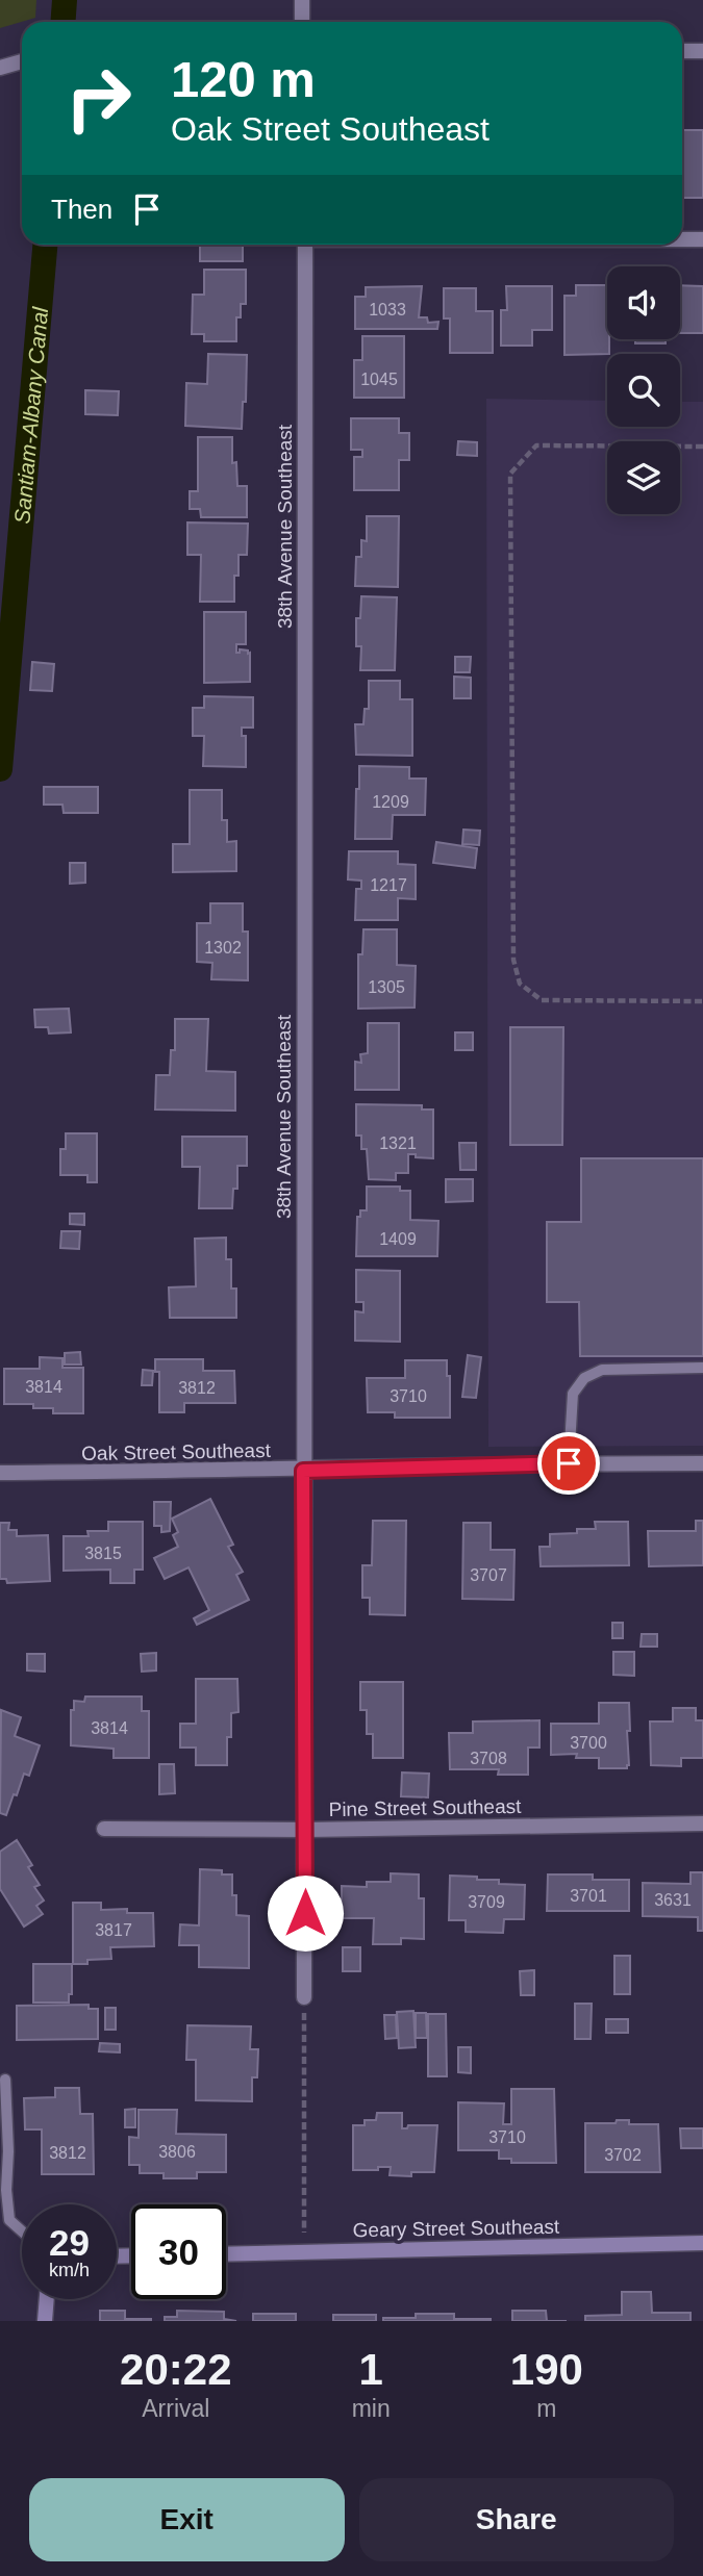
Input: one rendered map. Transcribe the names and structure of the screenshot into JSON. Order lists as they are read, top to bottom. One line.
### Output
{"streets":{"street":["38th Avenue Southeast","Oak Street Southeast","Pine Street Southeast","Geary Street Southeast"]},"crossings":[["38th Avenue Southeast","Oak Street Southeast"],["38th Avenue Southeast","Pine Street Southeast"]],"water":["Santiam-Albany Canal"],"house_numbers":["1033","1045","1209","1217","1302","1305","1321","1409","3814","3812","3710","3815","3707","3814","3700","3708","3701","3631","3709","3817","3710","3806","3812","3702"],"page":{"turn":["120 m","Oak Street Southeast"],"then":"Then","speed":"29 km/h","limit":"30","eta":["20:22","Arrival","1","min","190","m"],"buttons":["Exit","Share"]}}
